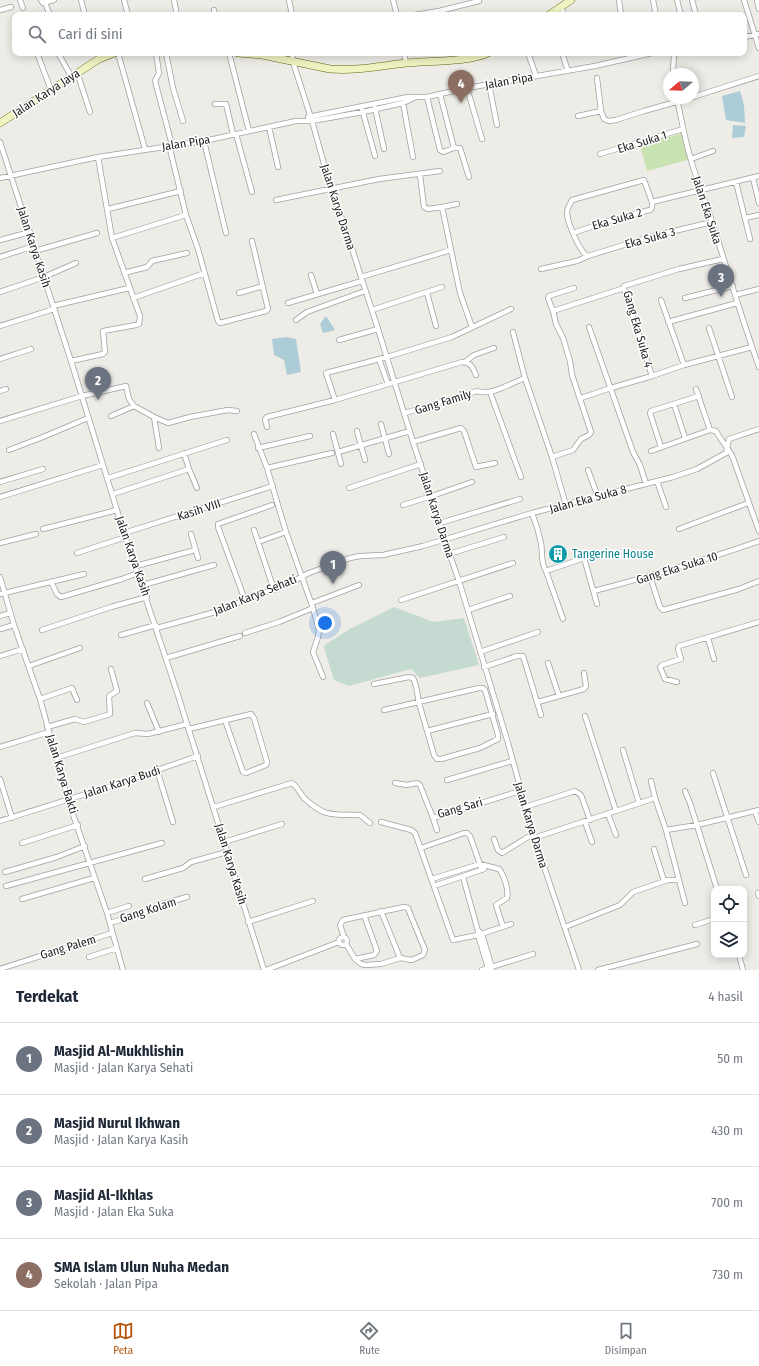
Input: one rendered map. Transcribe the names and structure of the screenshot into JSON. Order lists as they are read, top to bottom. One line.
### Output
{"streets":{"main road":["Jalan Karya Jaya"],"street":["Jalan Pipa","Eka Suka 1","Jalan Karya Darma","Jalan Eka Suka","Eka Suka 2","Eka Suka 3","Jalan Karya Kasih","Gang Eka Suka 4","Gang Family","Jalan Eka Suka 8","Kasih VIII","Gang Eka Suka 10","Jalan Karya Sehati","Jalan Karya Bakti","Jalan Karya Budi","Gang Sari","Gang Kolam","Gang Palem"]},"crossings":[["Jalan Pipa","Jalan Karya Darma"],["Jalan Pipa","Jalan Karya Kasih"],["Eka Suka 1","Jalan Eka Suka"],["Jalan Karya Darma","Gang Family"],["Jalan Karya Darma","Jalan Eka Suka 8"],["Jalan Karya Darma","Jalan Karya Sehati"],["Jalan Karya Darma","Gang Sari"],["Jalan Eka Suka","Eka Suka 2"],["Jalan Eka Suka","Eka Suka 3"],["Jalan Eka Suka","Gang Eka Suka 4"],["Jalan Karya Kasih","Kasih VIII"],["Jalan Karya Kasih","Jalan Karya Sehati"],["Jalan Karya Kasih","Jalan Karya Budi"],["Jalan Eka Suka 8","Jalan Karya Sehati"],["Jalan Karya Bakti","Jalan Karya Budi"],["Jalan Karya Bakti","Gang Kolam"],["Jalan Karya Bakti","Gang Palem"]],"places":{"building":["Tangerine House"]},"north":"left","page":{"search":"Cari di sini","pins":["4","3","2","1"],"heading":["Terdekat","4 hasil"],"list":[{"mark":"1","name":"Masjid Al-Mukhlishin","note":"Masjid · Jalan Karya Sehati","value":"50 m"},{"mark":"2","name":"Masjid Nurul Ikhwan","note":"Masjid · Jalan Karya Kasih","value":"430 m"},{"mark":"3","name":"Masjid Al-Ikhlas","note":"Masjid · Jalan Eka Suka","value":"700 m"},{"mark":"4","name":"SMA Islam Ulun Nuha Medan","note":"Sekolah · Jalan Pipa","value":"730 m"}],"nav":["Peta","Rute","Disimpan"]}}
